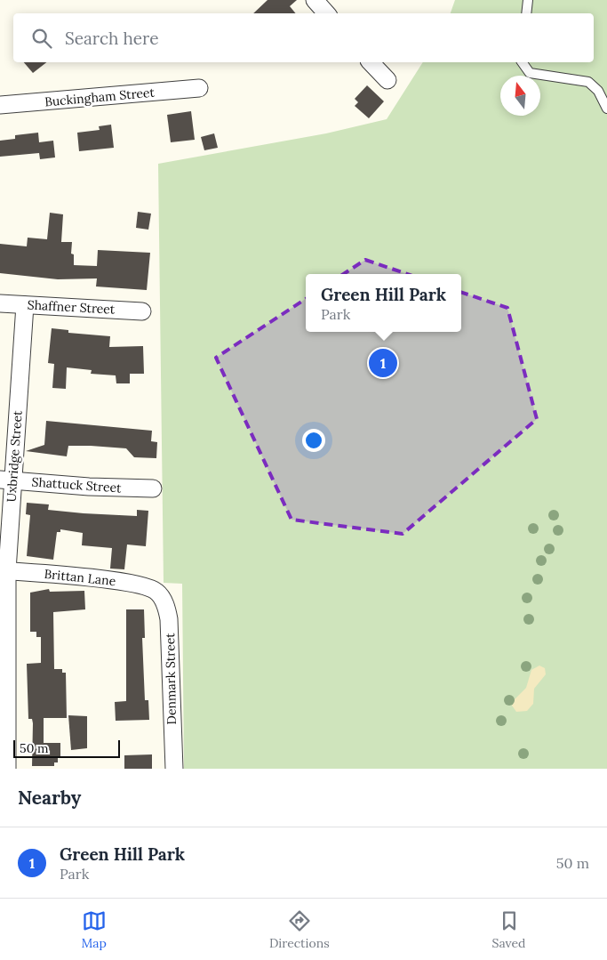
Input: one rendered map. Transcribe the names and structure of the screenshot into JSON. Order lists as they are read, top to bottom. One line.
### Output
{"streets":{"street":["Buckingham Street","Shaffner Street","Uxbridge Street","Shattuck Street","Brittan Lane","Denmark Street"]},"crossings":[["Shaffner Street","Uxbridge Street"],["Uxbridge Street","Shattuck Street"],["Uxbridge Street","Brittan Lane"],["Brittan Lane","Denmark Street"]],"scale_bar":"50 m","north":"top","page":{"search":"Search here","popup":["Green Hill Park","Park"],"pins":"1","scale":"50 m","heading":"Nearby","list":[{"mark":"1","name":"Green Hill Park","note":"Park","value":"50 m"}],"nav":["Map","Directions","Saved"]}}
